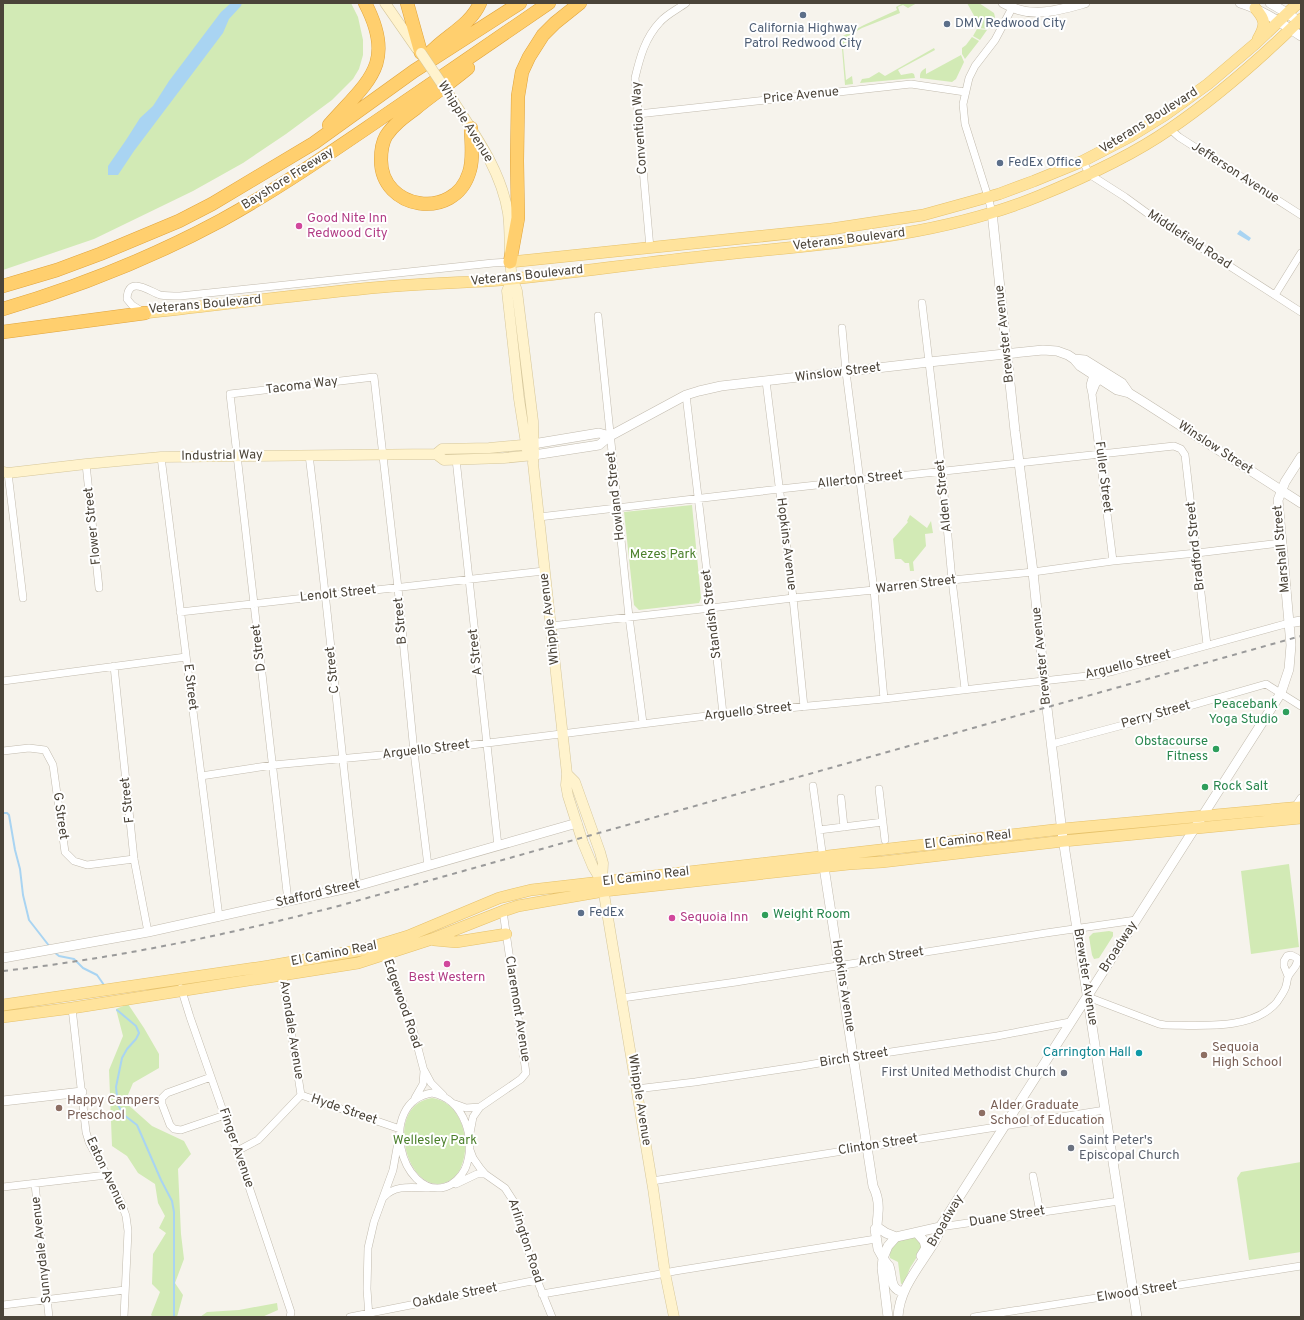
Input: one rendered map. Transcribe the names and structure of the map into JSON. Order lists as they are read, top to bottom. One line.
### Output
{"streets":{"highway":["Bayshore Freeway"],"main road":["Veterans Boulevard","Whipple Avenue","Industrial Way","El Camino Real"],"street":["Price Avenue","Convention Way","Jefferson Avenue","Middlefield Road","Brewster Avenue","Winslow Street","Tacoma Way","Fuller Street","Allerton Street","Howland Street","Alden Street","Flower Street","Hopkins Avenue","Bradford Street","Marshall Street","Warren Street","Lenolt Street","Standish Street","B Street","D Street","A Street","Arguello Street","C Street","E Street","Perry Street","F Street","G Street","Stafford Street","Broadway","Arch Street","Edgewood Road","Claremont Avenue","Avondale Avenue","Birch Street","Hyde Street","Clinton Street","Finger Avenue","Eaton Avenue","Duane Street","Arlington Road","Sunnydale Avenue","Elwood Street","Oakdale Street"]},"crossings":[["Price Avenue","Convention Way"],["Price Avenue","Brewster Avenue"],["Veterans Boulevard","Whipple Avenue"],["Veterans Boulevard","Convention Way"],["Veterans Boulevard","Jefferson Avenue"],["Veterans Boulevard","Middlefield Road"],["Veterans Boulevard","Brewster Avenue"],["Whipple Avenue","Winslow Street"],["Whipple Avenue","Industrial Way"],["Whipple Avenue","Allerton Street"],["Whipple Avenue","Warren Street"],["Whipple Avenue","Lenolt Street"],["Whipple Avenue","Arguello Street"],["Whipple Avenue","El Camino Real"],["Whipple Avenue","Stafford Street"],["Whipple Avenue","Arch Street"],["Whipple Avenue","Birch Street"],["Whipple Avenue","Clinton Street"],["Brewster Avenue","Winslow Street"],["Brewster Avenue","Allerton Street"],["Brewster Avenue","Warren Street"],["Brewster Avenue","Arguello Street"],["Brewster Avenue","Perry Street"],["Brewster Avenue","El Camino Real"],["Brewster Avenue","Broadway"],["Brewster Avenue","Arch Street"],["Brewster Avenue","Clinton Street"],["Brewster Avenue","Duane Street"],["Brewster Avenue","Elwood Street"],["Winslow Street","Industrial Way"],["Winslow Street","Fuller Street"],["Winslow Street","Howland Street"],["Winslow Street","Alden Street"],["Winslow Street","Hopkins Avenue"],["Winslow Street","Marshall Street"],["Winslow Street","Standish Street"],["Tacoma Way","B Street"],["Tacoma Way","D Street"],["Industrial Way","Flower Street"],["Industrial Way","B Street"],["Industrial Way","D Street"],["Industrial Way","A Street"],["Industrial Way","C Street"],["Industrial Way","E Street"],["Fuller Street","Allerton Street"],["Fuller Street","Warren Street"],["Allerton Street","Howland Street"],["Allerton Street","Alden Street"],["Allerton Street","Hopkins Avenue"],["Allerton Street","Bradford Street"],["Allerton Street","Standish Street"],["Howland Street","Warren Street"],["Howland Street","Arguello Street"],["Alden Street","Warren Street"],["Alden Street","Arguello Street"],["Hopkins Avenue","Warren Street"],["Hopkins Avenue","Arguello Street"],["Hopkins Avenue","El Camino Real"],["Hopkins Avenue","Broadway"],["Hopkins Avenue","Arch Street"],["Hopkins Avenue","Birch Street"],["Hopkins Avenue","Clinton Street"],["Bradford Street","Warren Street"],["Bradford Street","Arguello Street"],["Marshall Street","Warren Street"],["Marshall Street","Arguello Street"],["Marshall Street","Broadway"],["Warren Street","Standish Street"],["Lenolt Street","B Street"],["Lenolt Street","D Street"],["Lenolt Street","A Street"],["Lenolt Street","C Street"],["Lenolt Street","E Street"],["Standish Street","Arguello Street"],["B Street","Arguello Street"],["B Street","Stafford Street"],["D Street","Arguello Street"],["D Street","Stafford Street"],["A Street","Arguello Street"],["A Street","Stafford Street"],["Arguello Street","C Street"],["Arguello Street","E Street"],["Arguello Street","Broadway"],["C Street","Stafford Street"],["E Street","Stafford Street"],["Perry Street","Broadway"],["F Street","G Street"],["F Street","Stafford Street"],["El Camino Real","Broadway"],["El Camino Real","Edgewood Road"],["El Camino Real","Claremont Avenue"],["El Camino Real","Avondale Avenue"],["El Camino Real","Finger Avenue"],["El Camino Real","Eaton Avenue"],["Broadway","Arch Street"],["Broadway","Birch Street"],["Broadway","Clinton Street"],["Broadway","Duane Street"],["Edgewood Road","Claremont Avenue"],["Edgewood Road","Hyde Street"],["Edgewood Road","Arlington Road"],["Claremont Avenue","Hyde Street"],["Claremont Avenue","Arlington Road"],["Avondale Avenue","Hyde Street"],["Hyde Street","Finger Avenue"],["Hyde Street","Arlington Road"],["Arlington Road","Oakdale Street"]],"parks":["Mezes Park","Wellesley Park"],"places":["California Highway Patrol Redwood City","DMV Redwood City","FedEx Office","Good Nite Inn Redwood City","Peacebank Yoga Studio","Obstacourse Fitness","Rock Salt","FedEx","Weight Room","Sequoia Inn","Best Western","Carrington Hall","Sequoia High School","First United Methodist Church","Happy Campers Preschool","Alder Graduate School of Education","Saint Peter's Episcopal Church"]}
